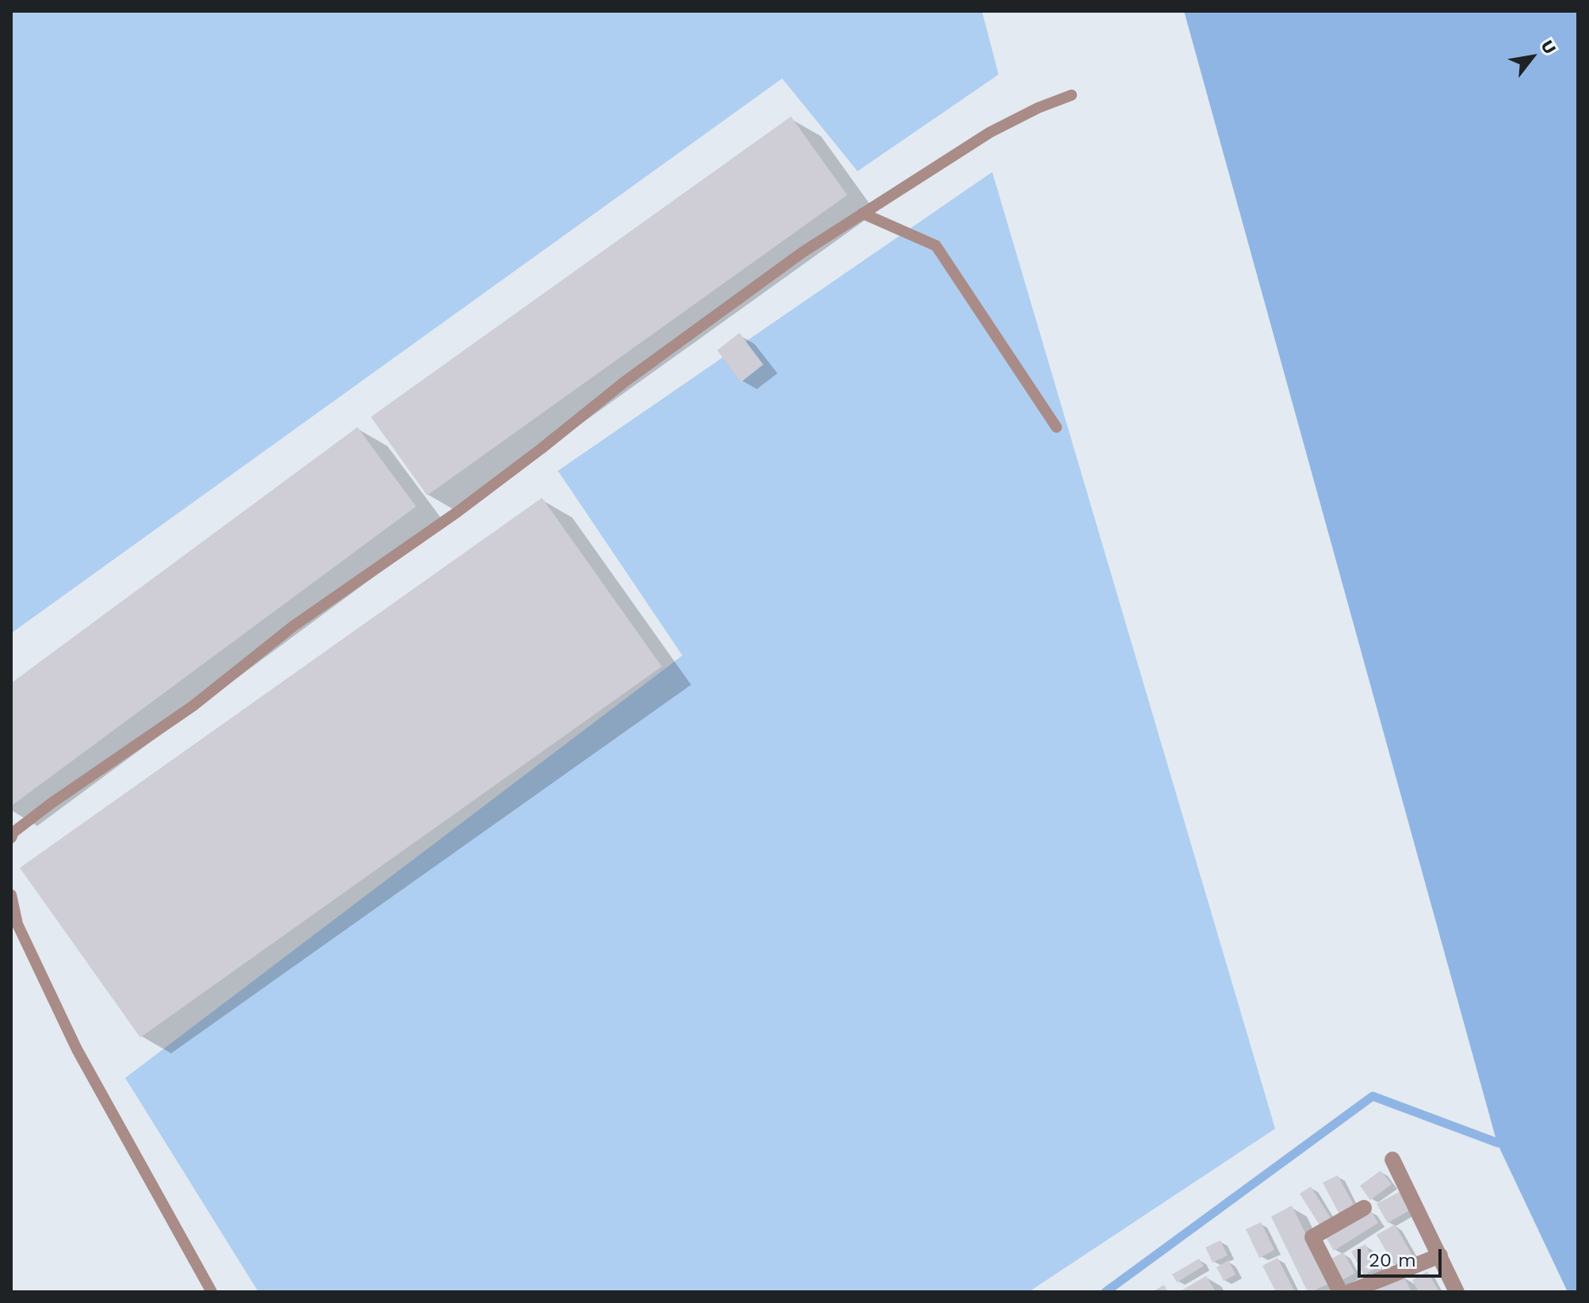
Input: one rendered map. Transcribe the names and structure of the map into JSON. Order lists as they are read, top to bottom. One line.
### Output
{"scale_bar":"20 m","north":"top right"}
